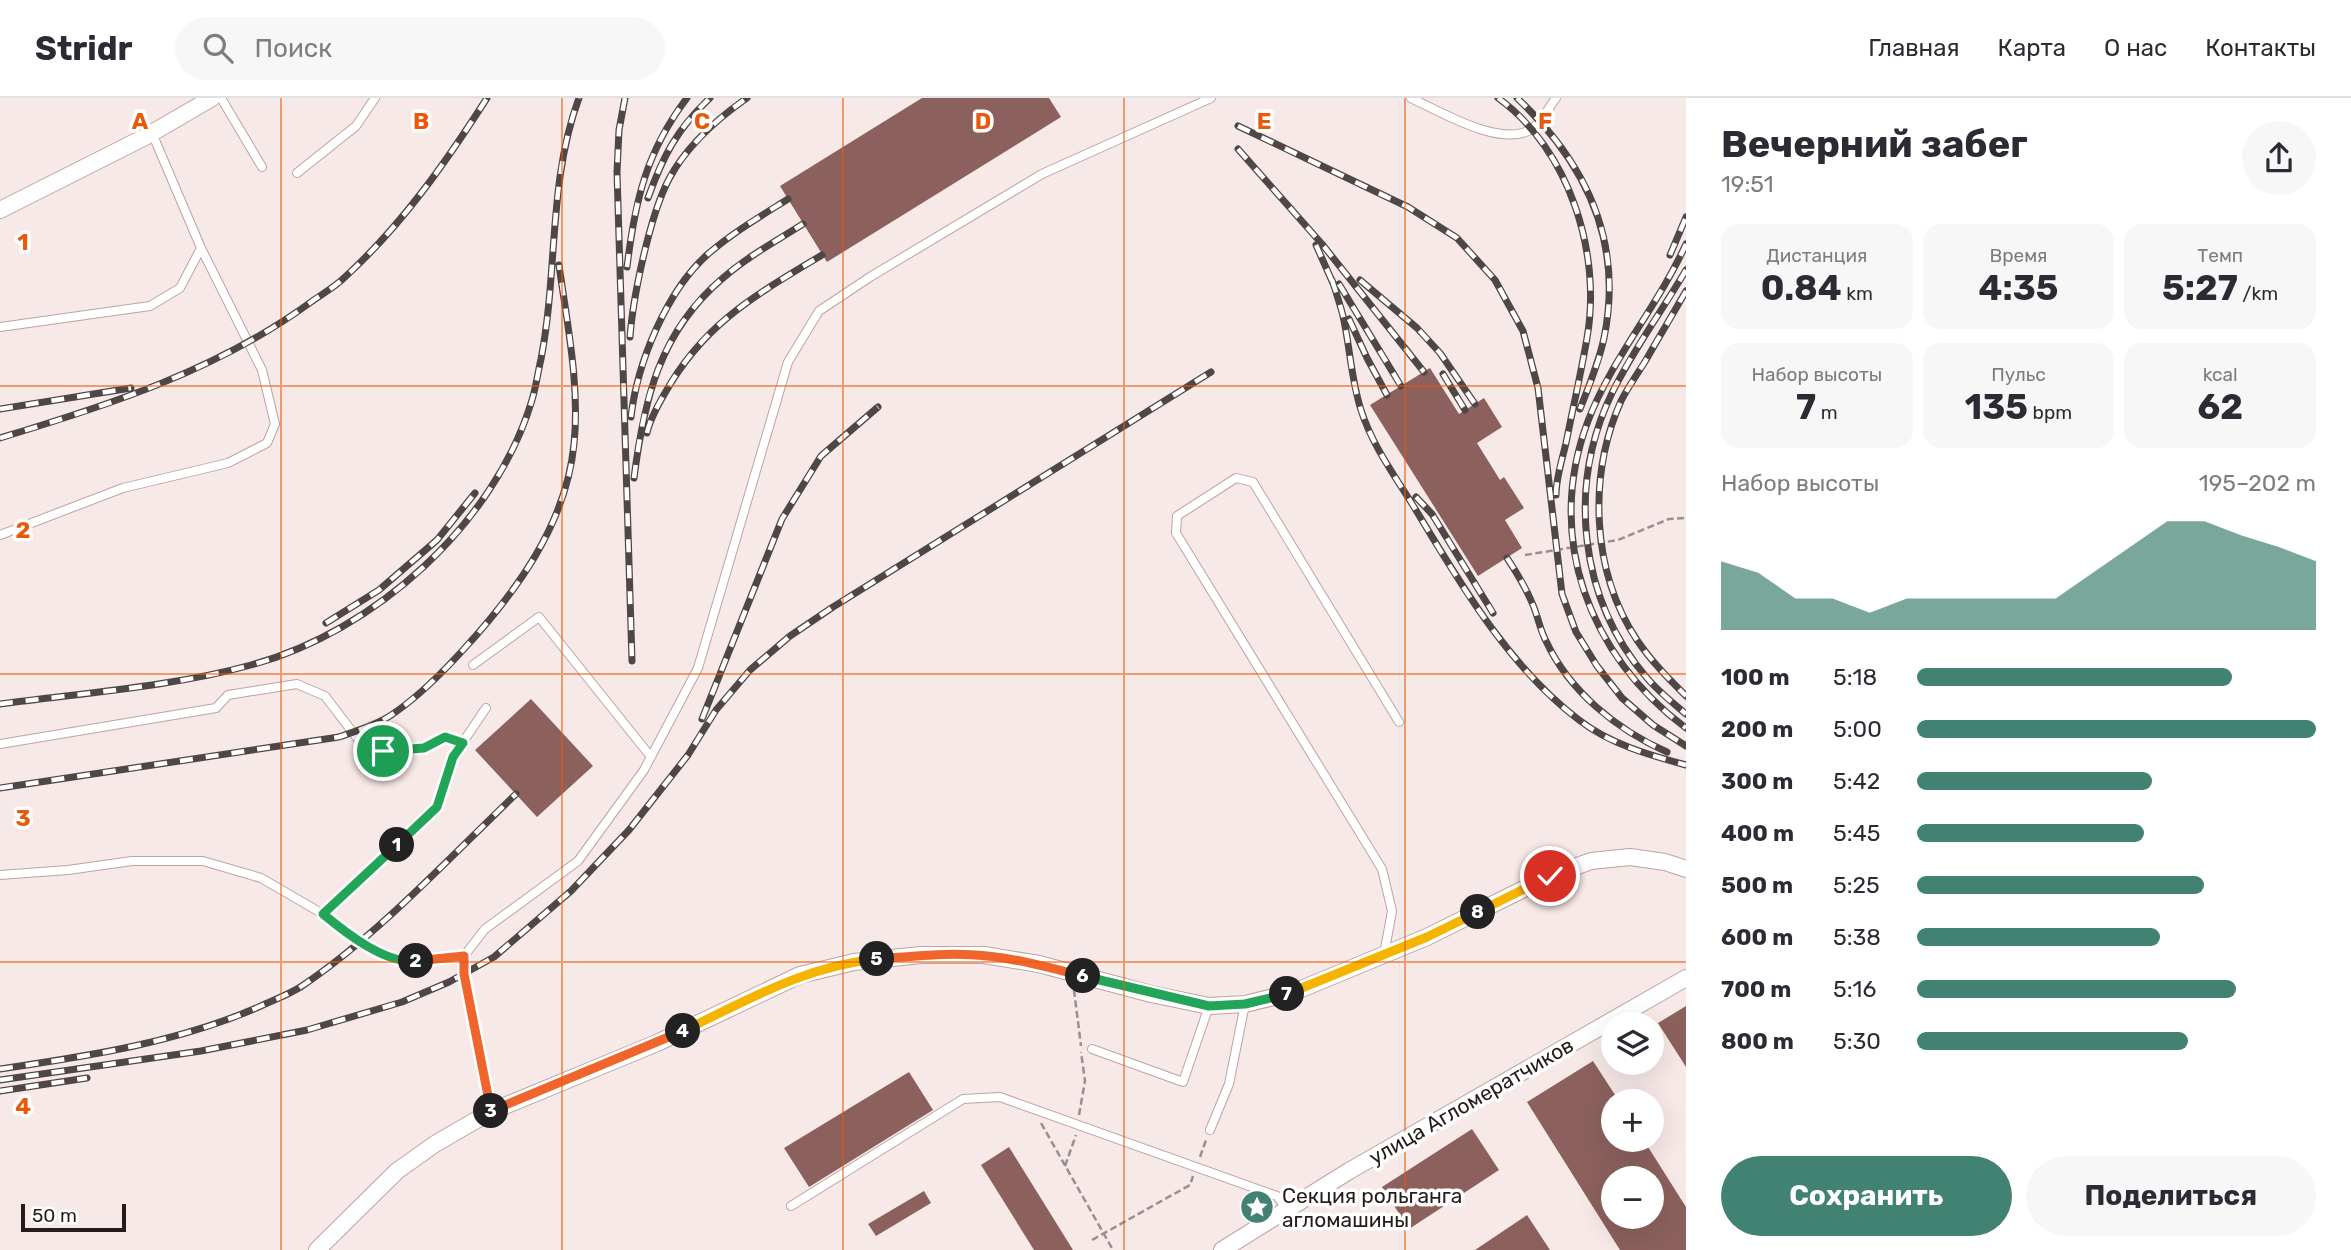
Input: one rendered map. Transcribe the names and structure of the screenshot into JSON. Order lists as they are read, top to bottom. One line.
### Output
{"streets":{"street":["улица Агломератчиков"]},"places":{"place":["Секция рольганга агломашины"]},"scale_bar":"50 m","page":{"header":"Stridr","search":"Поиск","nav":["Главная","Карта","О нас","Контакты"],"heading":["Вечерний забег","19:51"],"stats":[["Дистанция","0.84 km"],["Время","4:35"],["Темп","5:27 /km"],["Набор высоты","7 m"],["Пульс","135 bpm"],["kcal","62"]],"chart":["Набор высоты","195–202 m"],"list":[{"name":"100 m","note":"5:18"},{"name":"200 m","note":"5:00"},{"name":"300 m","note":"5:42"},{"name":"400 m","note":"5:45"},{"name":"500 m","note":"5:25"},{"name":"600 m","note":"5:38"},{"name":"700 m","note":"5:16"},{"name":"800 m","note":"5:30"}],"pins":["1","8","5","2","6","7","4","3"],"map_buttons":["+","−"],"buttons":["Сохранить","Поделиться"],"scale":"50 m"},"grid":{"columns":["A","B","C","D","E","F"],"rows":["1","2","3","4"]}}
